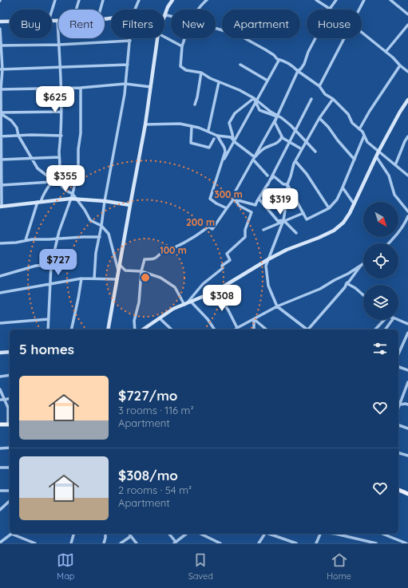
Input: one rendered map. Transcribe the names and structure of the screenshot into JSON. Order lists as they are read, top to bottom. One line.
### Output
{"north":"bottom right","page":{"chip":["Buy","Rent","Filters","New","Apartment","House"],"price":["$625","$355","$319","$727","$308"],"heading":"5 homes","list":[{"name":"$727/mo","note":"3 rooms · 116 m² · Apartment"},{"name":"$308/mo","note":"2 rooms · 54 m² · Apartment"}],"tabs":["Map","Saved","Home"]},"rings":["300 m","200 m","100 m"]}
